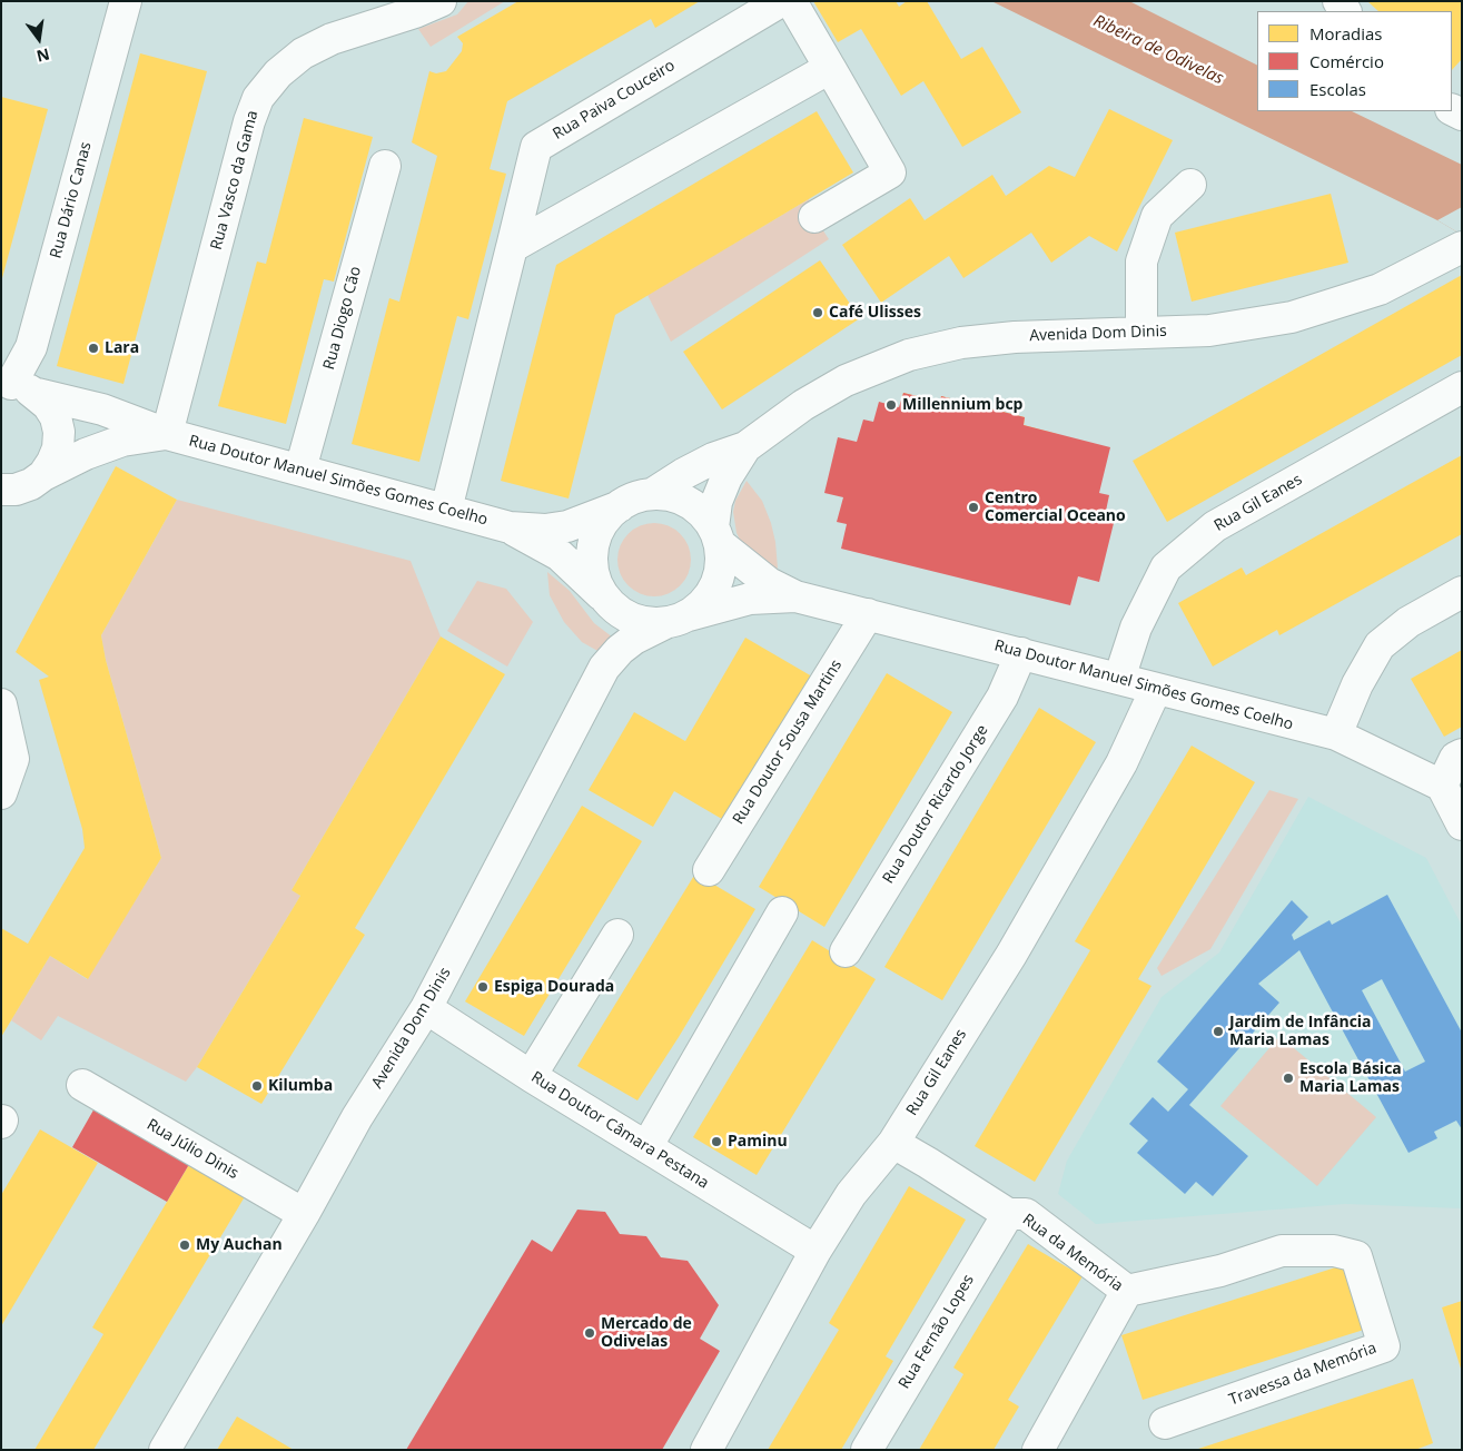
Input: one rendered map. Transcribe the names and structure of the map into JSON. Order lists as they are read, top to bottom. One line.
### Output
{"streets":{"street":["Rua Paiva Couceiro","Rua Vasco da Gama","Rua Dário Canas","Rua Diogo Cão","Avenida Dom Dinis","Rua Doutor Manuel Simões Gomes Coelho","Rua Gil Eanes","Rua Doutor Sousa Martins","Rua Doutor Ricardo Jorge","Rua Doutor Câmara Pestana","Rua Júlio Dinis","Rua da Memória","Rua Fernão Lopes","Travessa da Memória"]},"crossings":[["Rua Paiva Couceiro","Rua Doutor Manuel Simões Gomes Coelho"],["Rua Vasco da Gama","Rua Doutor Manuel Simões Gomes Coelho"],["Rua Dário Canas","Rua Doutor Manuel Simões Gomes Coelho"],["Rua Diogo Cão","Rua Doutor Manuel Simões Gomes Coelho"],["Avenida Dom Dinis","Rua Doutor Manuel Simões Gomes Coelho"],["Avenida Dom Dinis","Rua Doutor Câmara Pestana"],["Avenida Dom Dinis","Rua Júlio Dinis"],["Rua Doutor Manuel Simões Gomes Coelho","Rua Gil Eanes"],["Rua Doutor Manuel Simões Gomes Coelho","Rua Doutor Sousa Martins"],["Rua Doutor Manuel Simões Gomes Coelho","Rua Doutor Ricardo Jorge"],["Rua Gil Eanes","Rua Doutor Câmara Pestana"],["Rua Gil Eanes","Rua da Memória"],["Rua da Memória","Rua Fernão Lopes"],["Rua da Memória","Travessa da Memória"]],"water":["Ribeira de Odivelas"],"places":["Café Ulisses","Lara","Millennium bcp","Centro Comercial Oceano","Espiga Dourada","Jardim de Infância Maria Lamas","Escola Básica Maria Lamas","Kilumba","Paminu","My Auchan","Mercado de Odivelas"],"legend":["Moradias","Comércio","Escolas"],"north":"bottom"}
